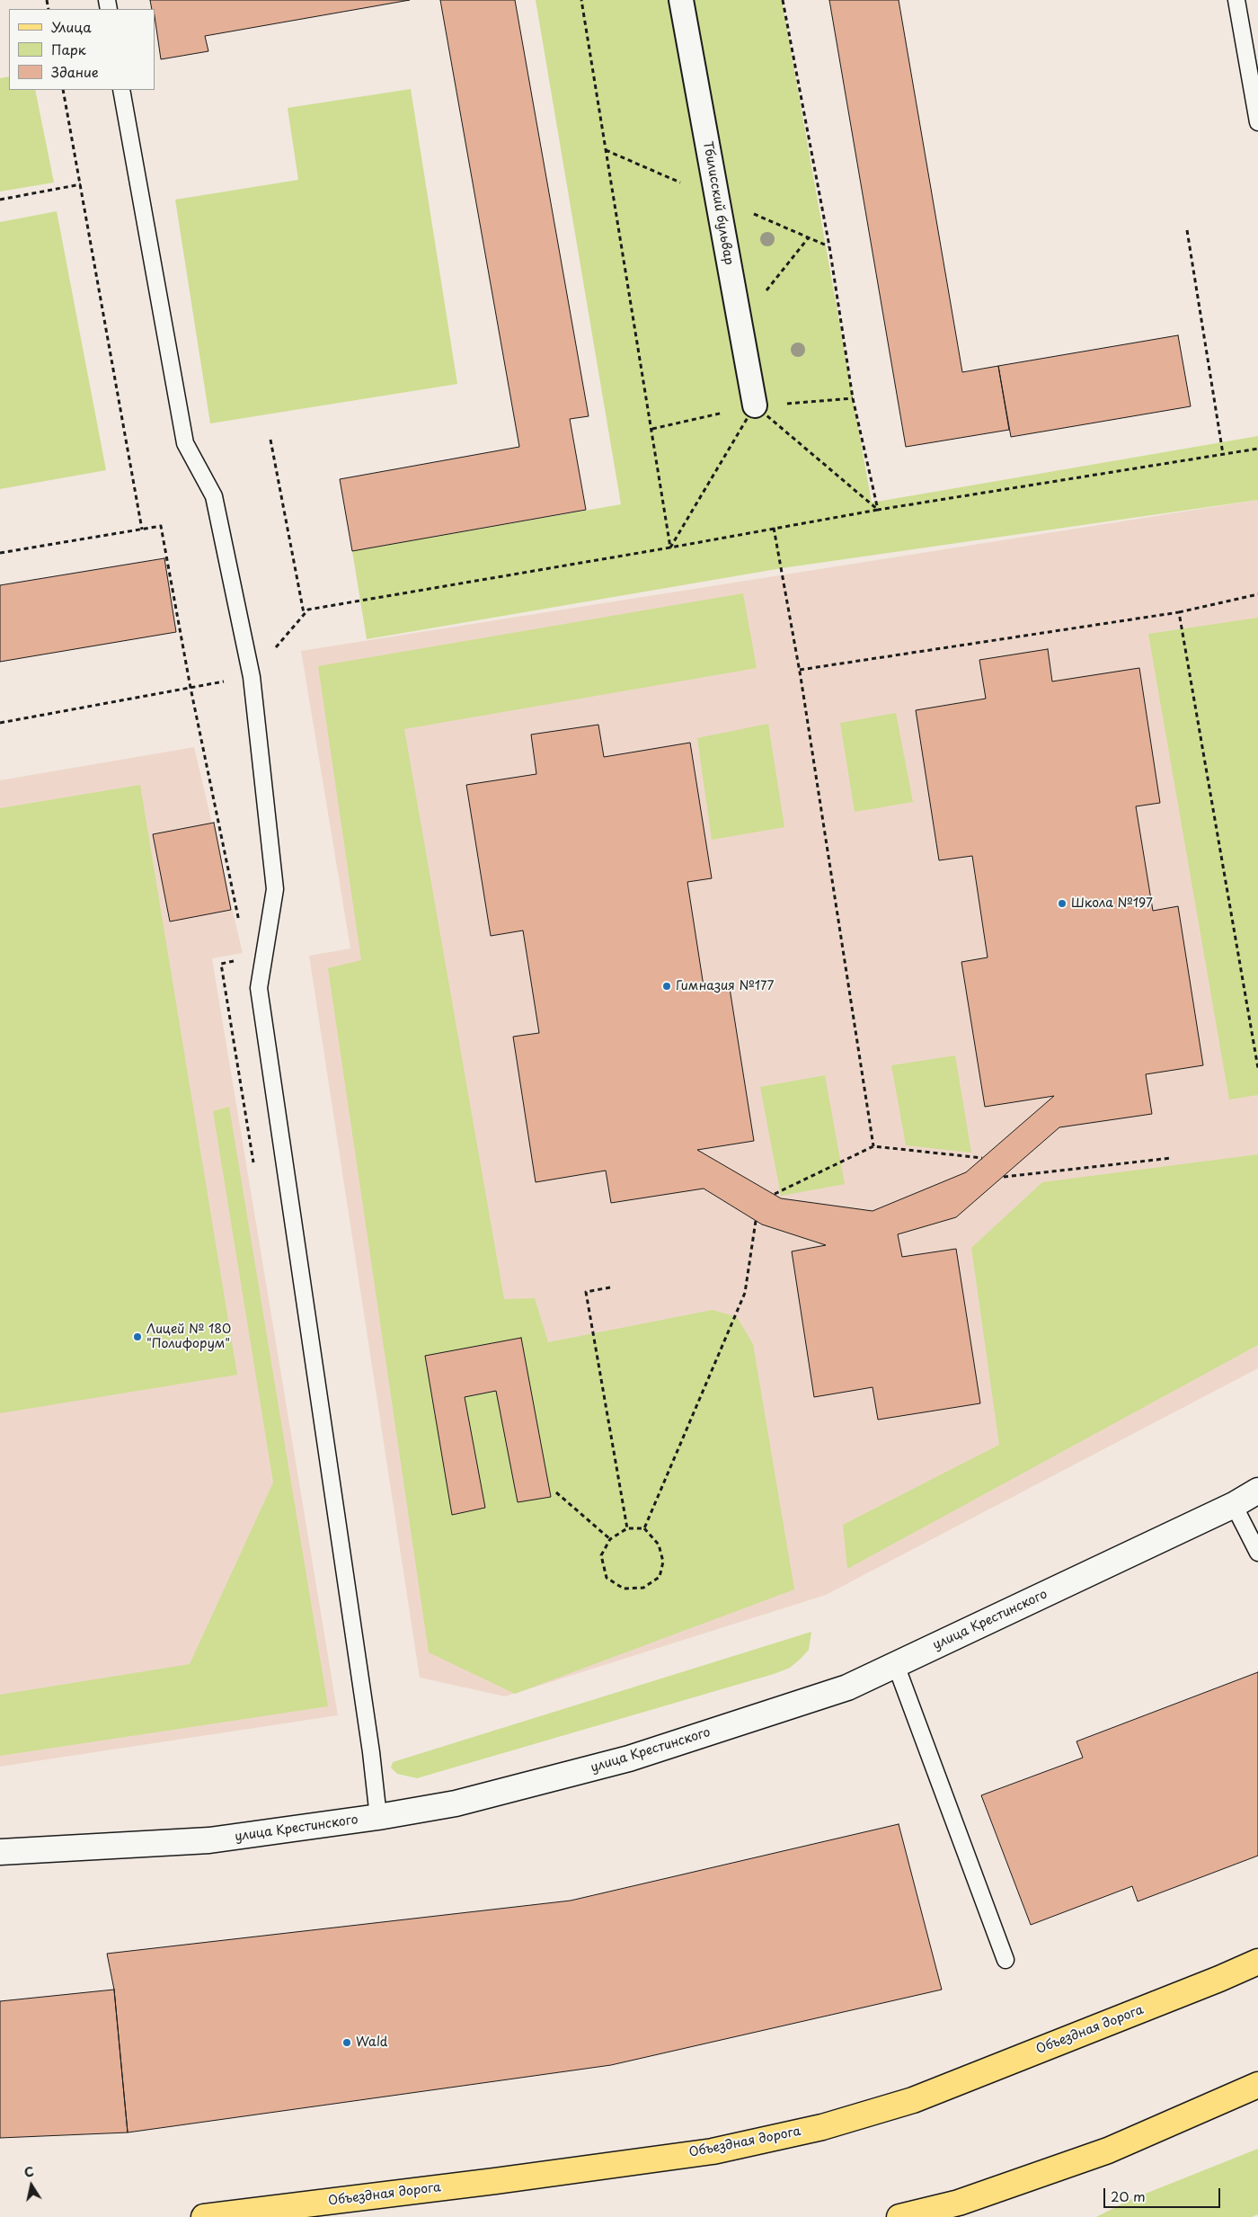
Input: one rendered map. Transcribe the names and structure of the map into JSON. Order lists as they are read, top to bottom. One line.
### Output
{"streets":{"main road":["Объездная дорога"],"street":["Тбилисский бульвар","улица Крестинского"]},"places":["Школа №197","Гимназия №177","Лицей № 180 \"Полифорум\"","Wald"],"legend":["Улица","Парк","Здание"],"scale_bar":"20 m","north":"top"}
